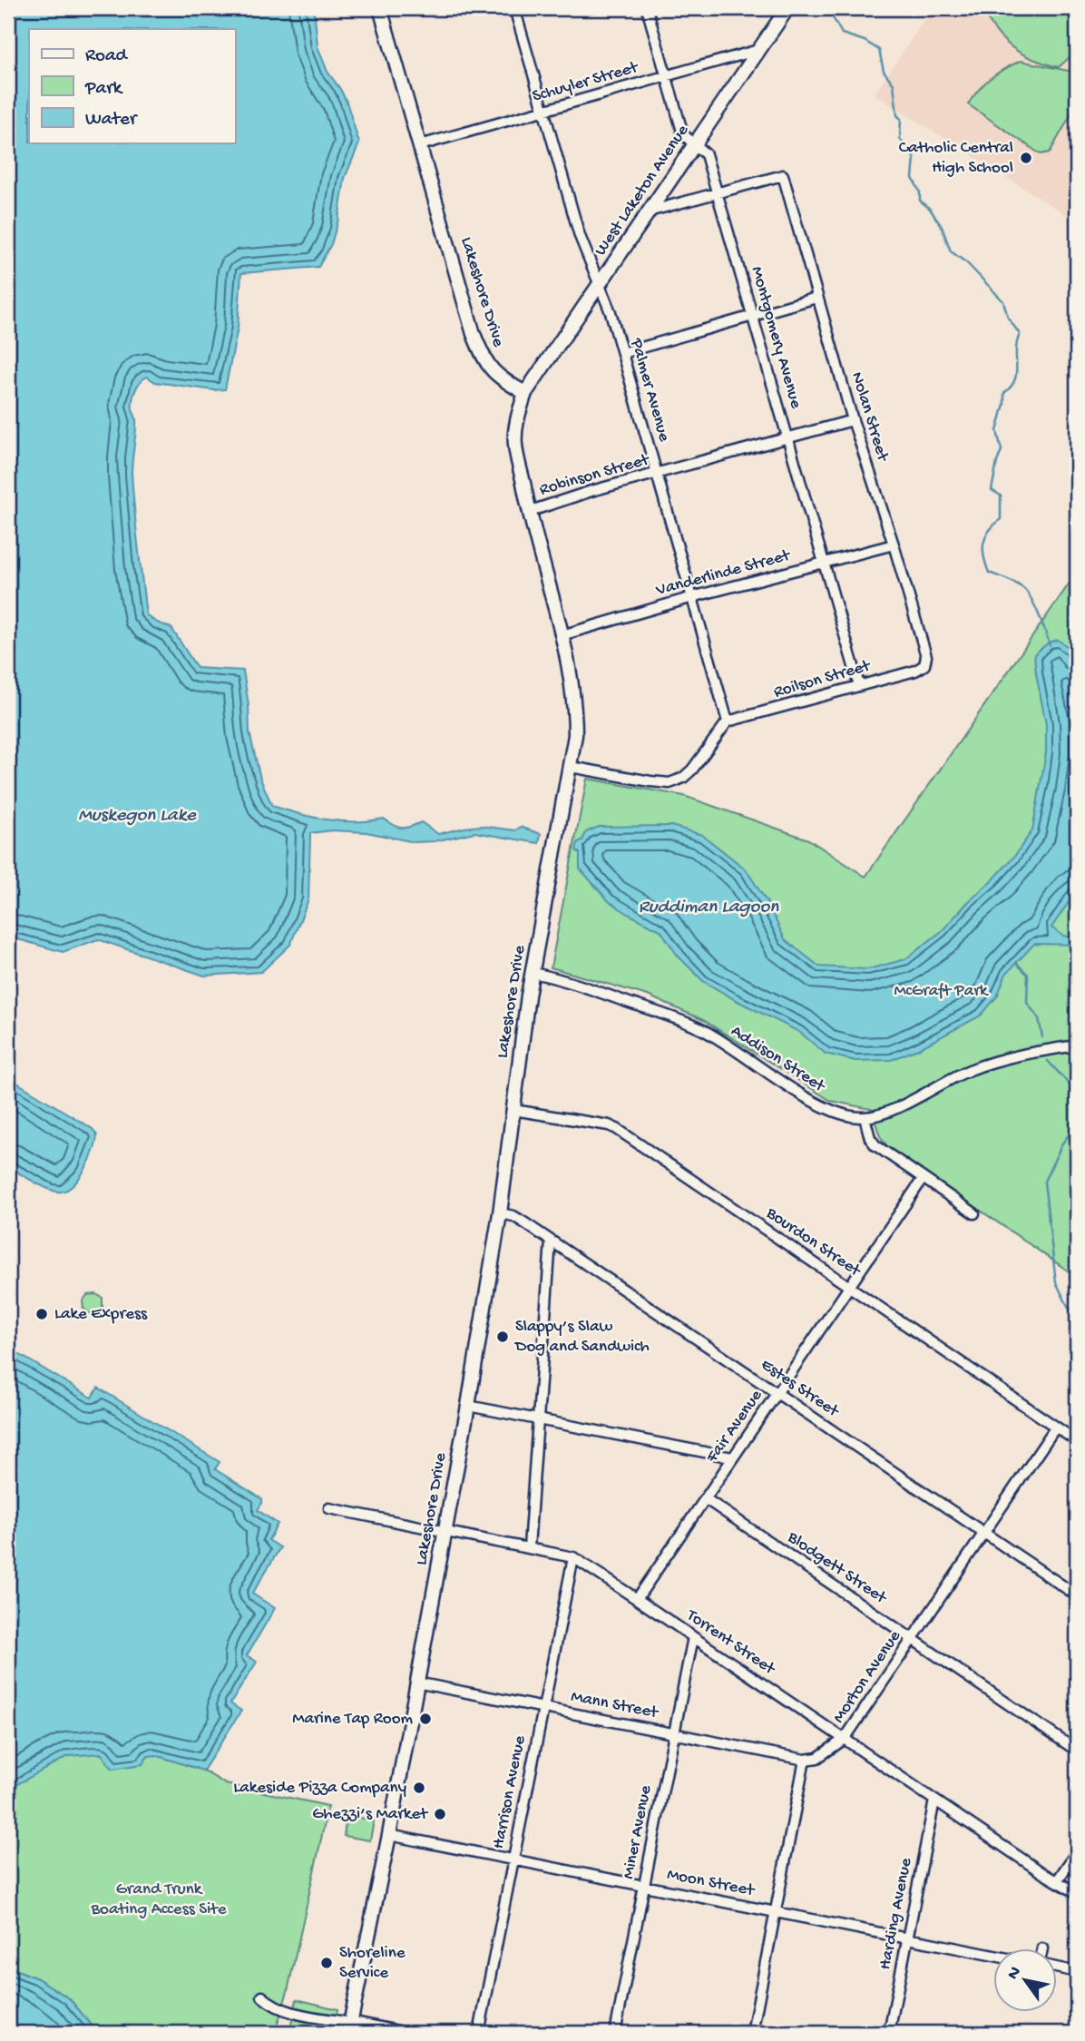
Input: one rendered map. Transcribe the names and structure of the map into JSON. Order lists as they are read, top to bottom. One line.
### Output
{"streets":{"main road":["West Laketon Avenue","Lakeshore Drive"],"street":["Schuyler Street","Montgomery Avenue","Palmer Avenue","Nolan Street","Robinson Street","Vanderlinde Street","Roilson Street","Addison Street","Bourdon Street","Estes Street","Fair Avenue","Blodgett Street","Torrent Street","Morton Avenue","Mann Street","Harrison Avenue","Miner Avenue","Moon Street","Harding Avenue"]},"crossings":[["Schuyler Street","West Laketon Avenue"],["Schuyler Street","Lakeshore Drive"],["Schuyler Street","Montgomery Avenue"],["Schuyler Street","Palmer Avenue"],["West Laketon Avenue","Lakeshore Drive"],["West Laketon Avenue","Montgomery Avenue"],["West Laketon Avenue","Palmer Avenue"],["Lakeshore Drive","Robinson Street"],["Lakeshore Drive","Vanderlinde Street"],["Lakeshore Drive","Addison Street"],["Lakeshore Drive","Bourdon Street"],["Lakeshore Drive","Estes Street"],["Lakeshore Drive","Torrent Street"],["Lakeshore Drive","Mann Street"],["Lakeshore Drive","Moon Street"],["Montgomery Avenue","Nolan Street"],["Montgomery Avenue","Robinson Street"],["Montgomery Avenue","Vanderlinde Street"],["Montgomery Avenue","Roilson Street"],["Palmer Avenue","Robinson Street"],["Palmer Avenue","Vanderlinde Street"],["Palmer Avenue","Roilson Street"],["Nolan Street","Robinson Street"],["Nolan Street","Vanderlinde Street"],["Nolan Street","Roilson Street"],["Bourdon Street","Fair Avenue"],["Bourdon Street","Morton Avenue"],["Estes Street","Fair Avenue"],["Estes Street","Morton Avenue"],["Fair Avenue","Blodgett Street"],["Fair Avenue","Torrent Street"],["Blodgett Street","Morton Avenue"],["Torrent Street","Morton Avenue"],["Torrent Street","Harrison Avenue"],["Torrent Street","Miner Avenue"],["Torrent Street","Harding Avenue"],["Morton Avenue","Mann Street"],["Mann Street","Harrison Avenue"],["Mann Street","Miner Avenue"],["Harrison Avenue","Moon Street"],["Miner Avenue","Moon Street"],["Moon Street","Harding Avenue"]],"water":["Muskegon Lake","Ruddiman Lagoon"],"parks":["McGraft Park","Grand Trunk Boating Access Site"],"places":["Catholic Central High School","Lake Express","Slappy’s Slaw Dog and Sandwich","Marine Tap Room","Lakeside Pizza Company","Ghezzi’s Market","Shoreline Service"],"legend":["Road","Park","Water"],"north":"top left"}
